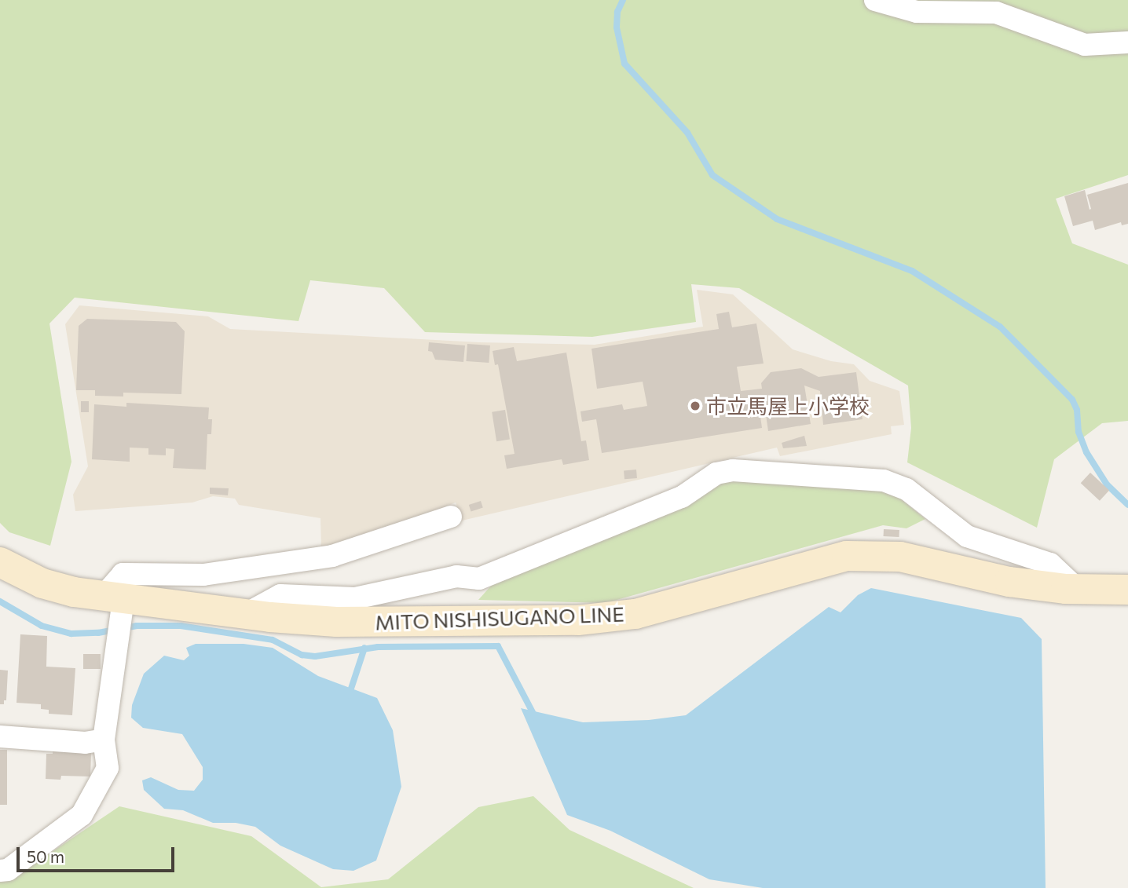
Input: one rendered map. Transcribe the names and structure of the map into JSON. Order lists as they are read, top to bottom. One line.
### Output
{"streets":{"main road":["MITO NISHISUGANO LINE"]},"places":["市立馬屋上小学校"],"scale_bar":"50 m"}
